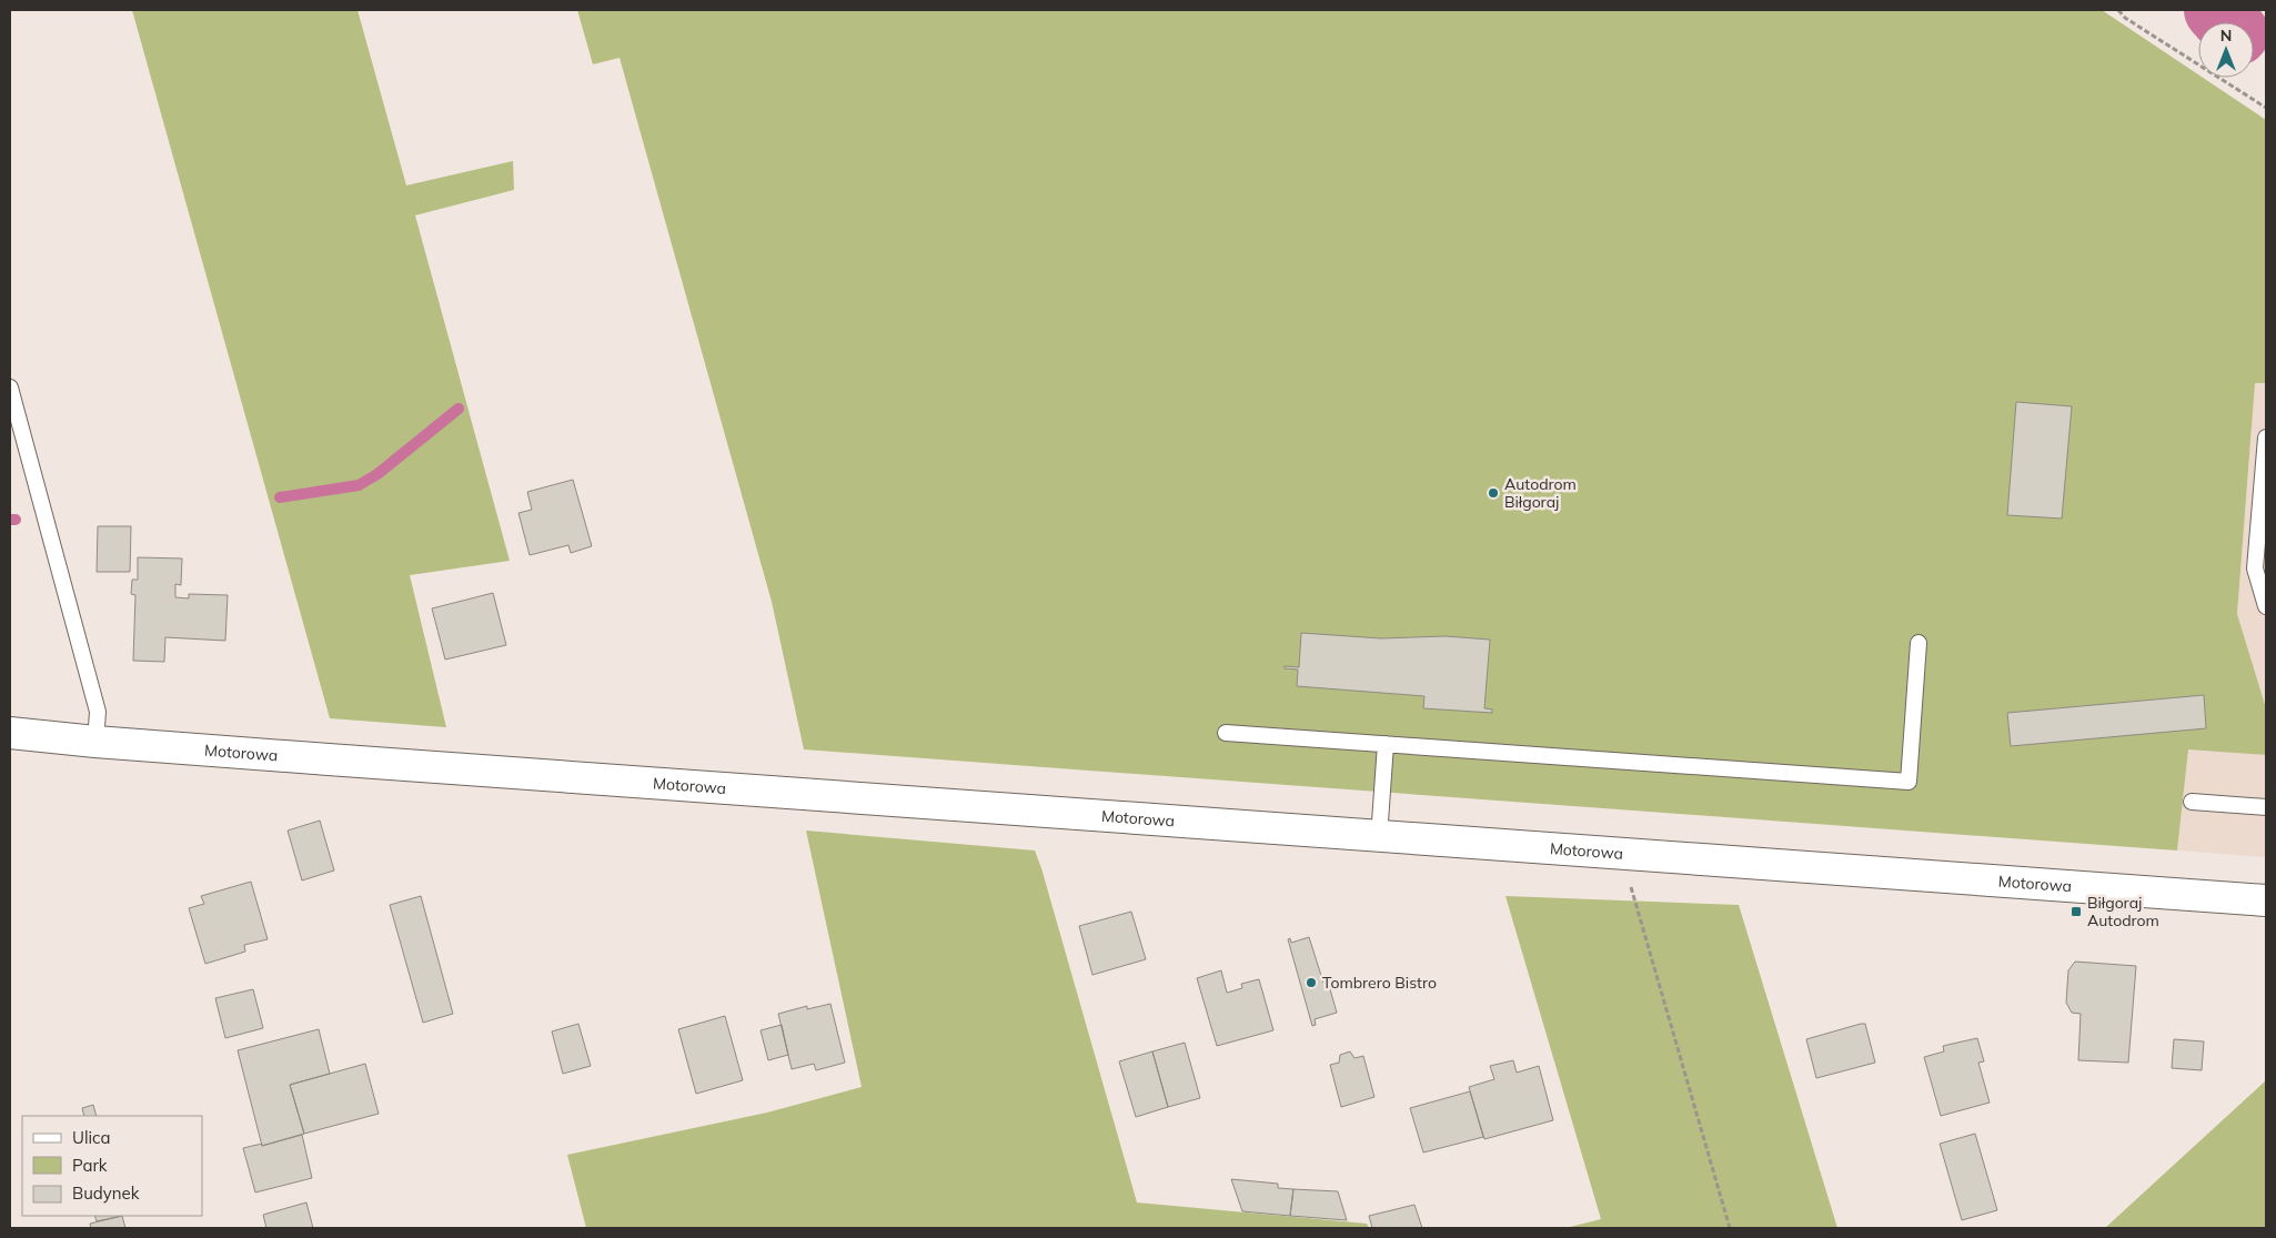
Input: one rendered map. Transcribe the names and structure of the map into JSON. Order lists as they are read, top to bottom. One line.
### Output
{"streets":{"street":["Motorowa"]},"places":{"other":["Autodrom Biłgoraj","Tombrero Bistro"],"transit":["Biłgoraj Autodrom"]},"legend":["Ulica","Park","Budynek"],"north":"top"}
